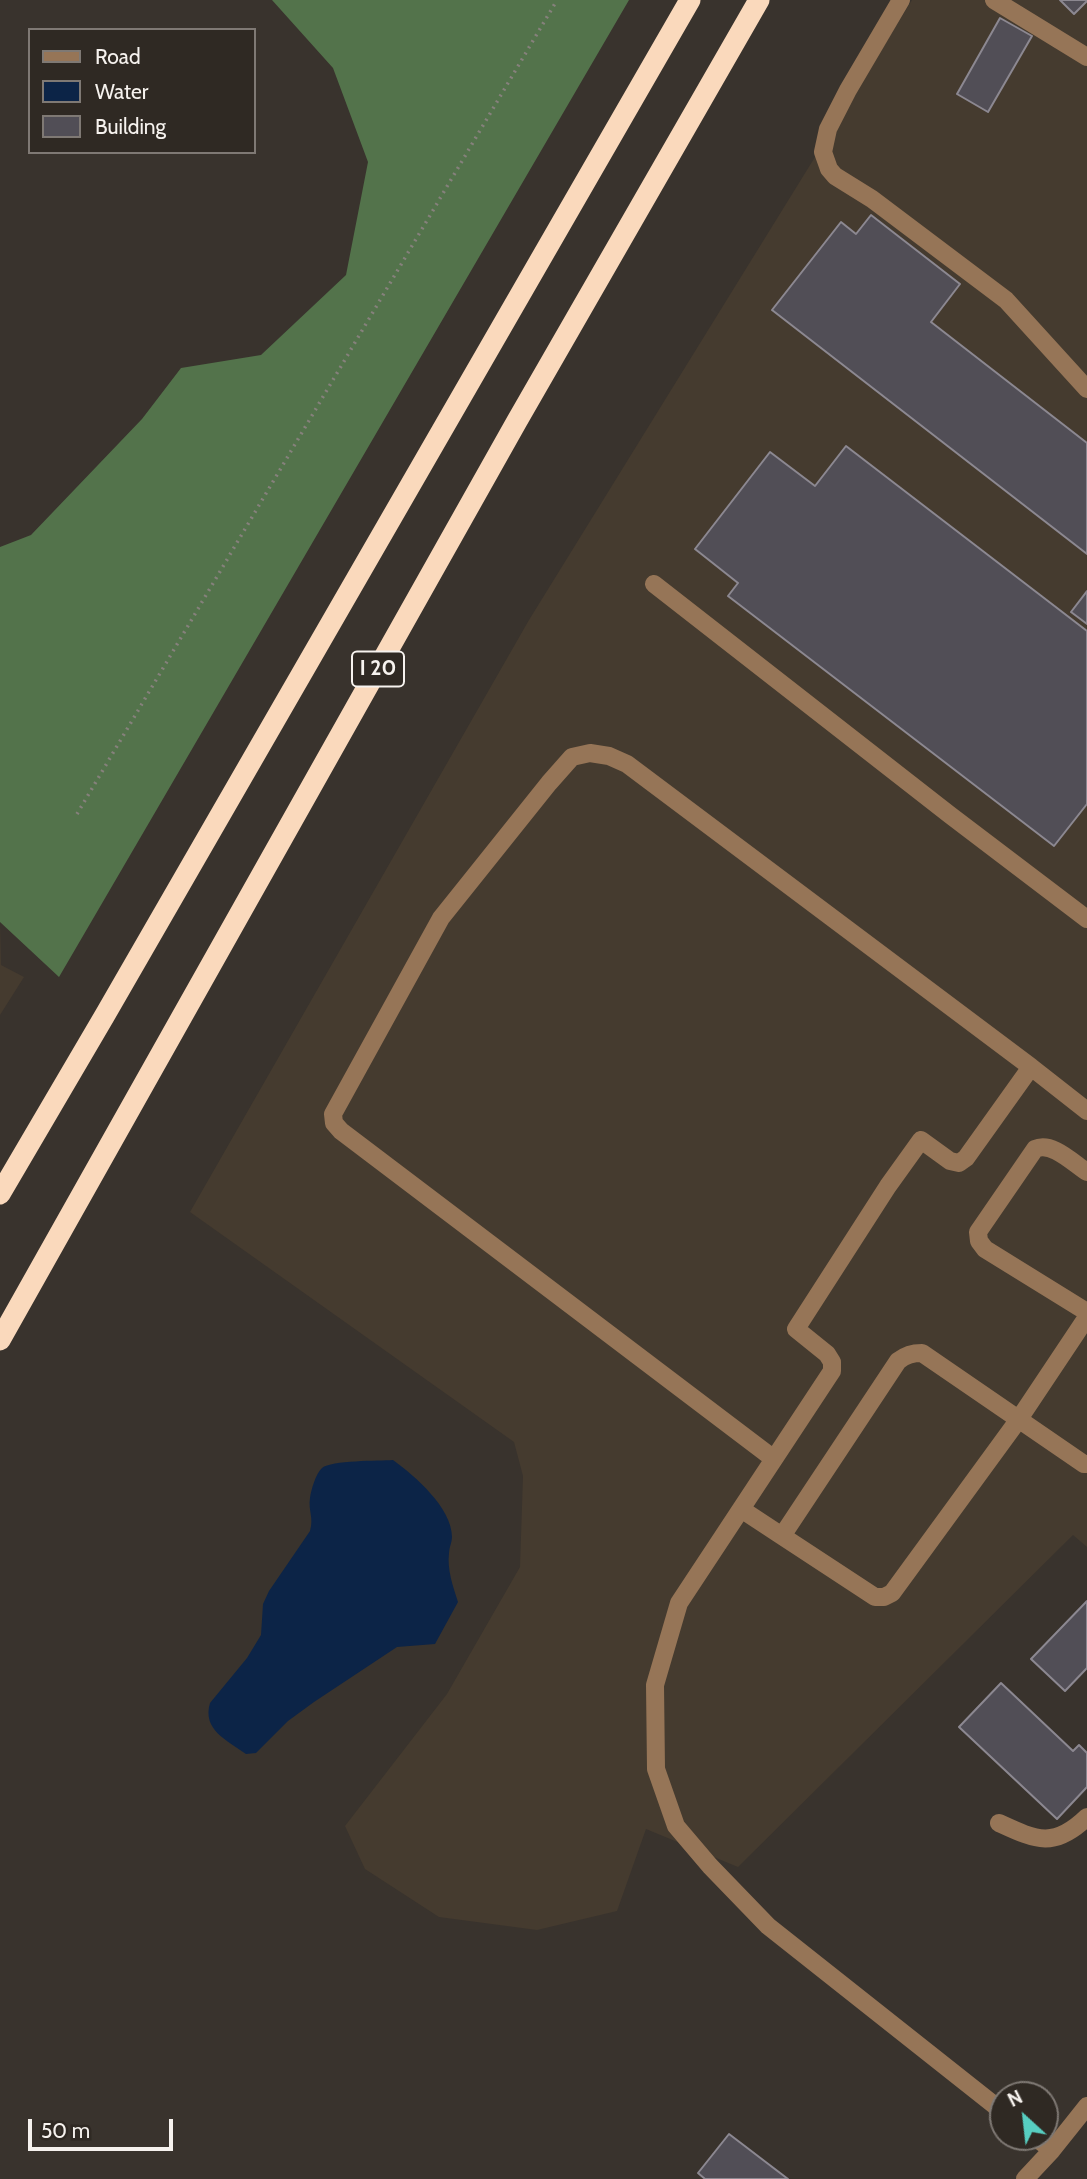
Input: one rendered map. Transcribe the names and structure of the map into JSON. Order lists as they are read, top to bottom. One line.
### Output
{"streets":{"highway":["I 20"]},"legend":["Road","Water","Building"],"scale_bar":"50 m","north":"top left"}
